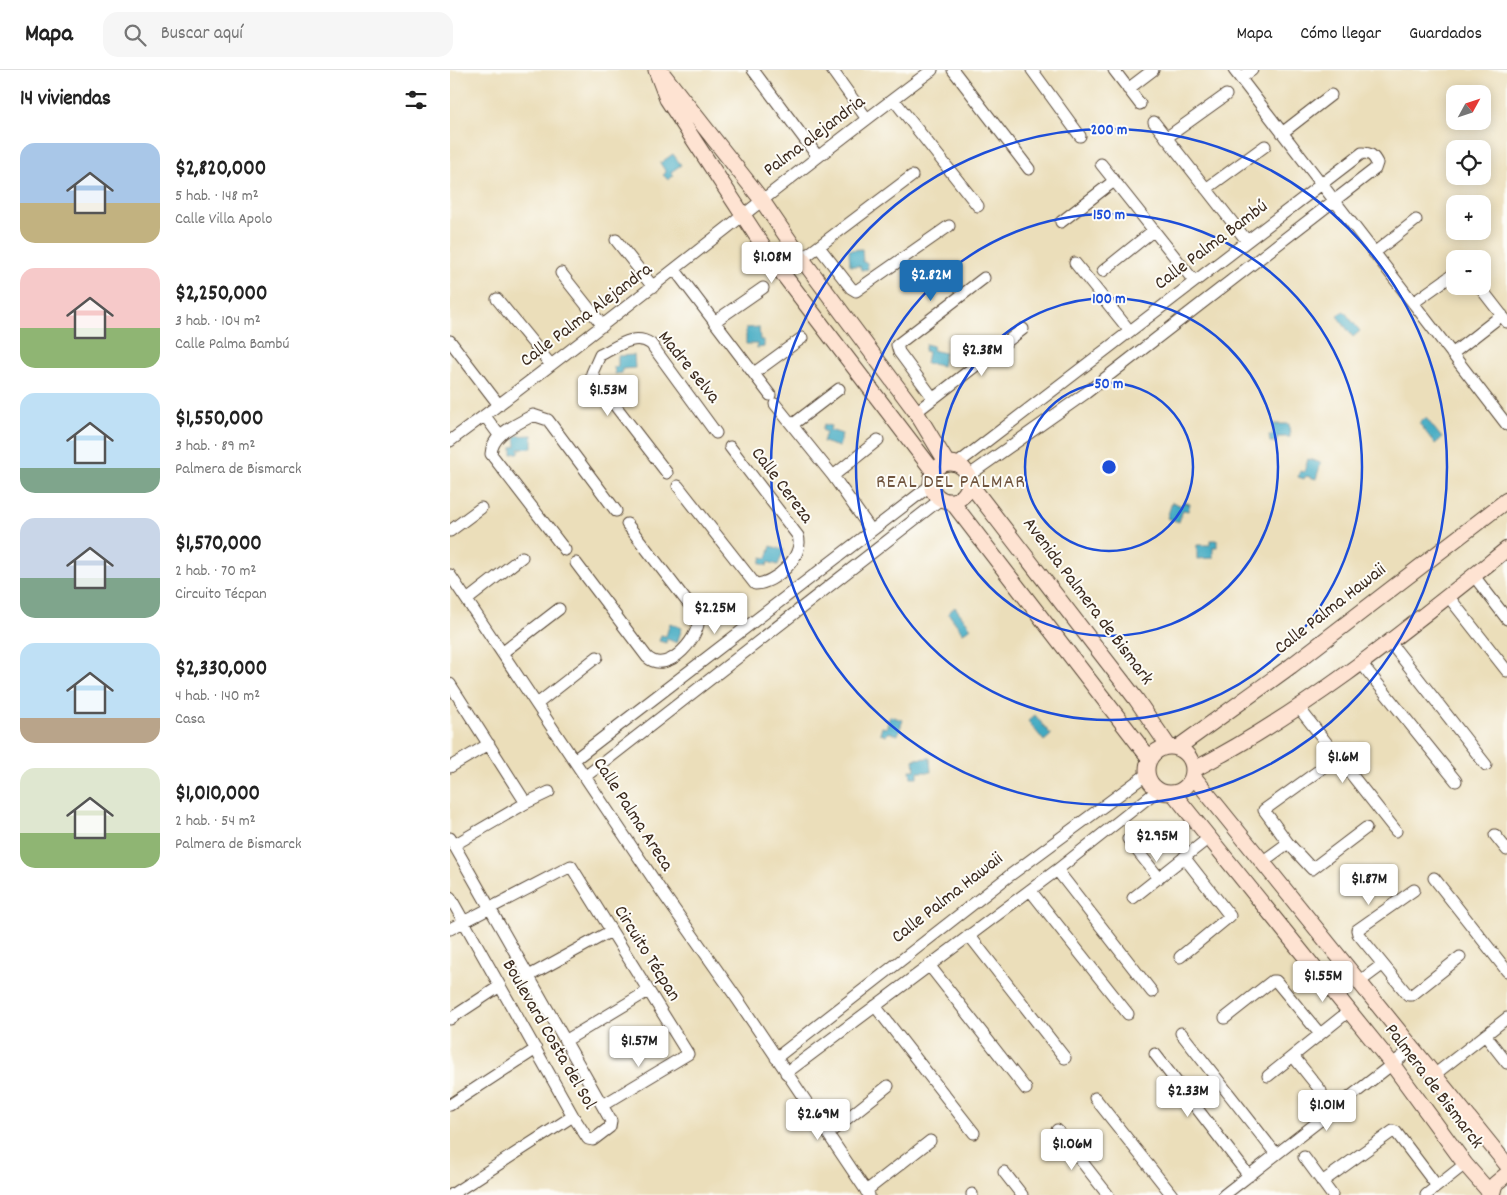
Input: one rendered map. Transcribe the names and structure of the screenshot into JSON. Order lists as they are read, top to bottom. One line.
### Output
{"streets":{"street":["Palma alejandria","Calle Palma Bambú","Calle Palma Alejandra","Madre selva","Calle Cereza","Avenida Palmera de Bismark","Calle Palma Hawaii","Calle Palma Areca","Circuito Técpan","Boulevard Costa del Sol","Palmera de Bismarck"]},"crossings":[["Palma alejandria","Calle Palma Alejandra"],["Calle Palma Bambú","Avenida Palmera de Bismark"],["Avenida Palmera de Bismark","Calle Palma Hawaii"],["Avenida Palmera de Bismark","Palmera de Bismarck"],["Calle Palma Hawaii","Calle Palma Areca"],["Calle Palma Hawaii","Palmera de Bismarck"],["Circuito Técpan","Boulevard Costa del Sol"]],"districts":["REAL DEL PALMAR"],"north":"top right","page":{"header":"Mapa","search":"Buscar aquí","nav":["Mapa","Cómo llegar","Guardados"],"heading":"14 viviendas","map_buttons":["+","−"],"list":[{"name":"$2,820,000","note":"5 hab. · 148 m² · Calle Villa Apolo"},{"name":"$2,250,000","note":"3 hab. · 104 m² · Calle Palma Bambú"},{"name":"$1,550,000","note":"3 hab. · 89 m² · Palmera de Bismarck"},{"name":"$1,570,000","note":"2 hab. · 70 m² · Circuito Técpan"},{"name":"$2,330,000","note":"4 hab. · 140 m² · Casa"},{"name":"$1,010,000","note":"2 hab. · 54 m² · Palmera de Bismarck"}],"price":["$1.08M","$2.82M","$2.38M","$1.53M","$2.25M","$1.6M","$2.95M","$1.87M","$1.55M","$1.57M","$2.33M","$1.01M","$2.69M","$1.06M"]},"rings":["200 m","150 m","100 m","50 m"]}
